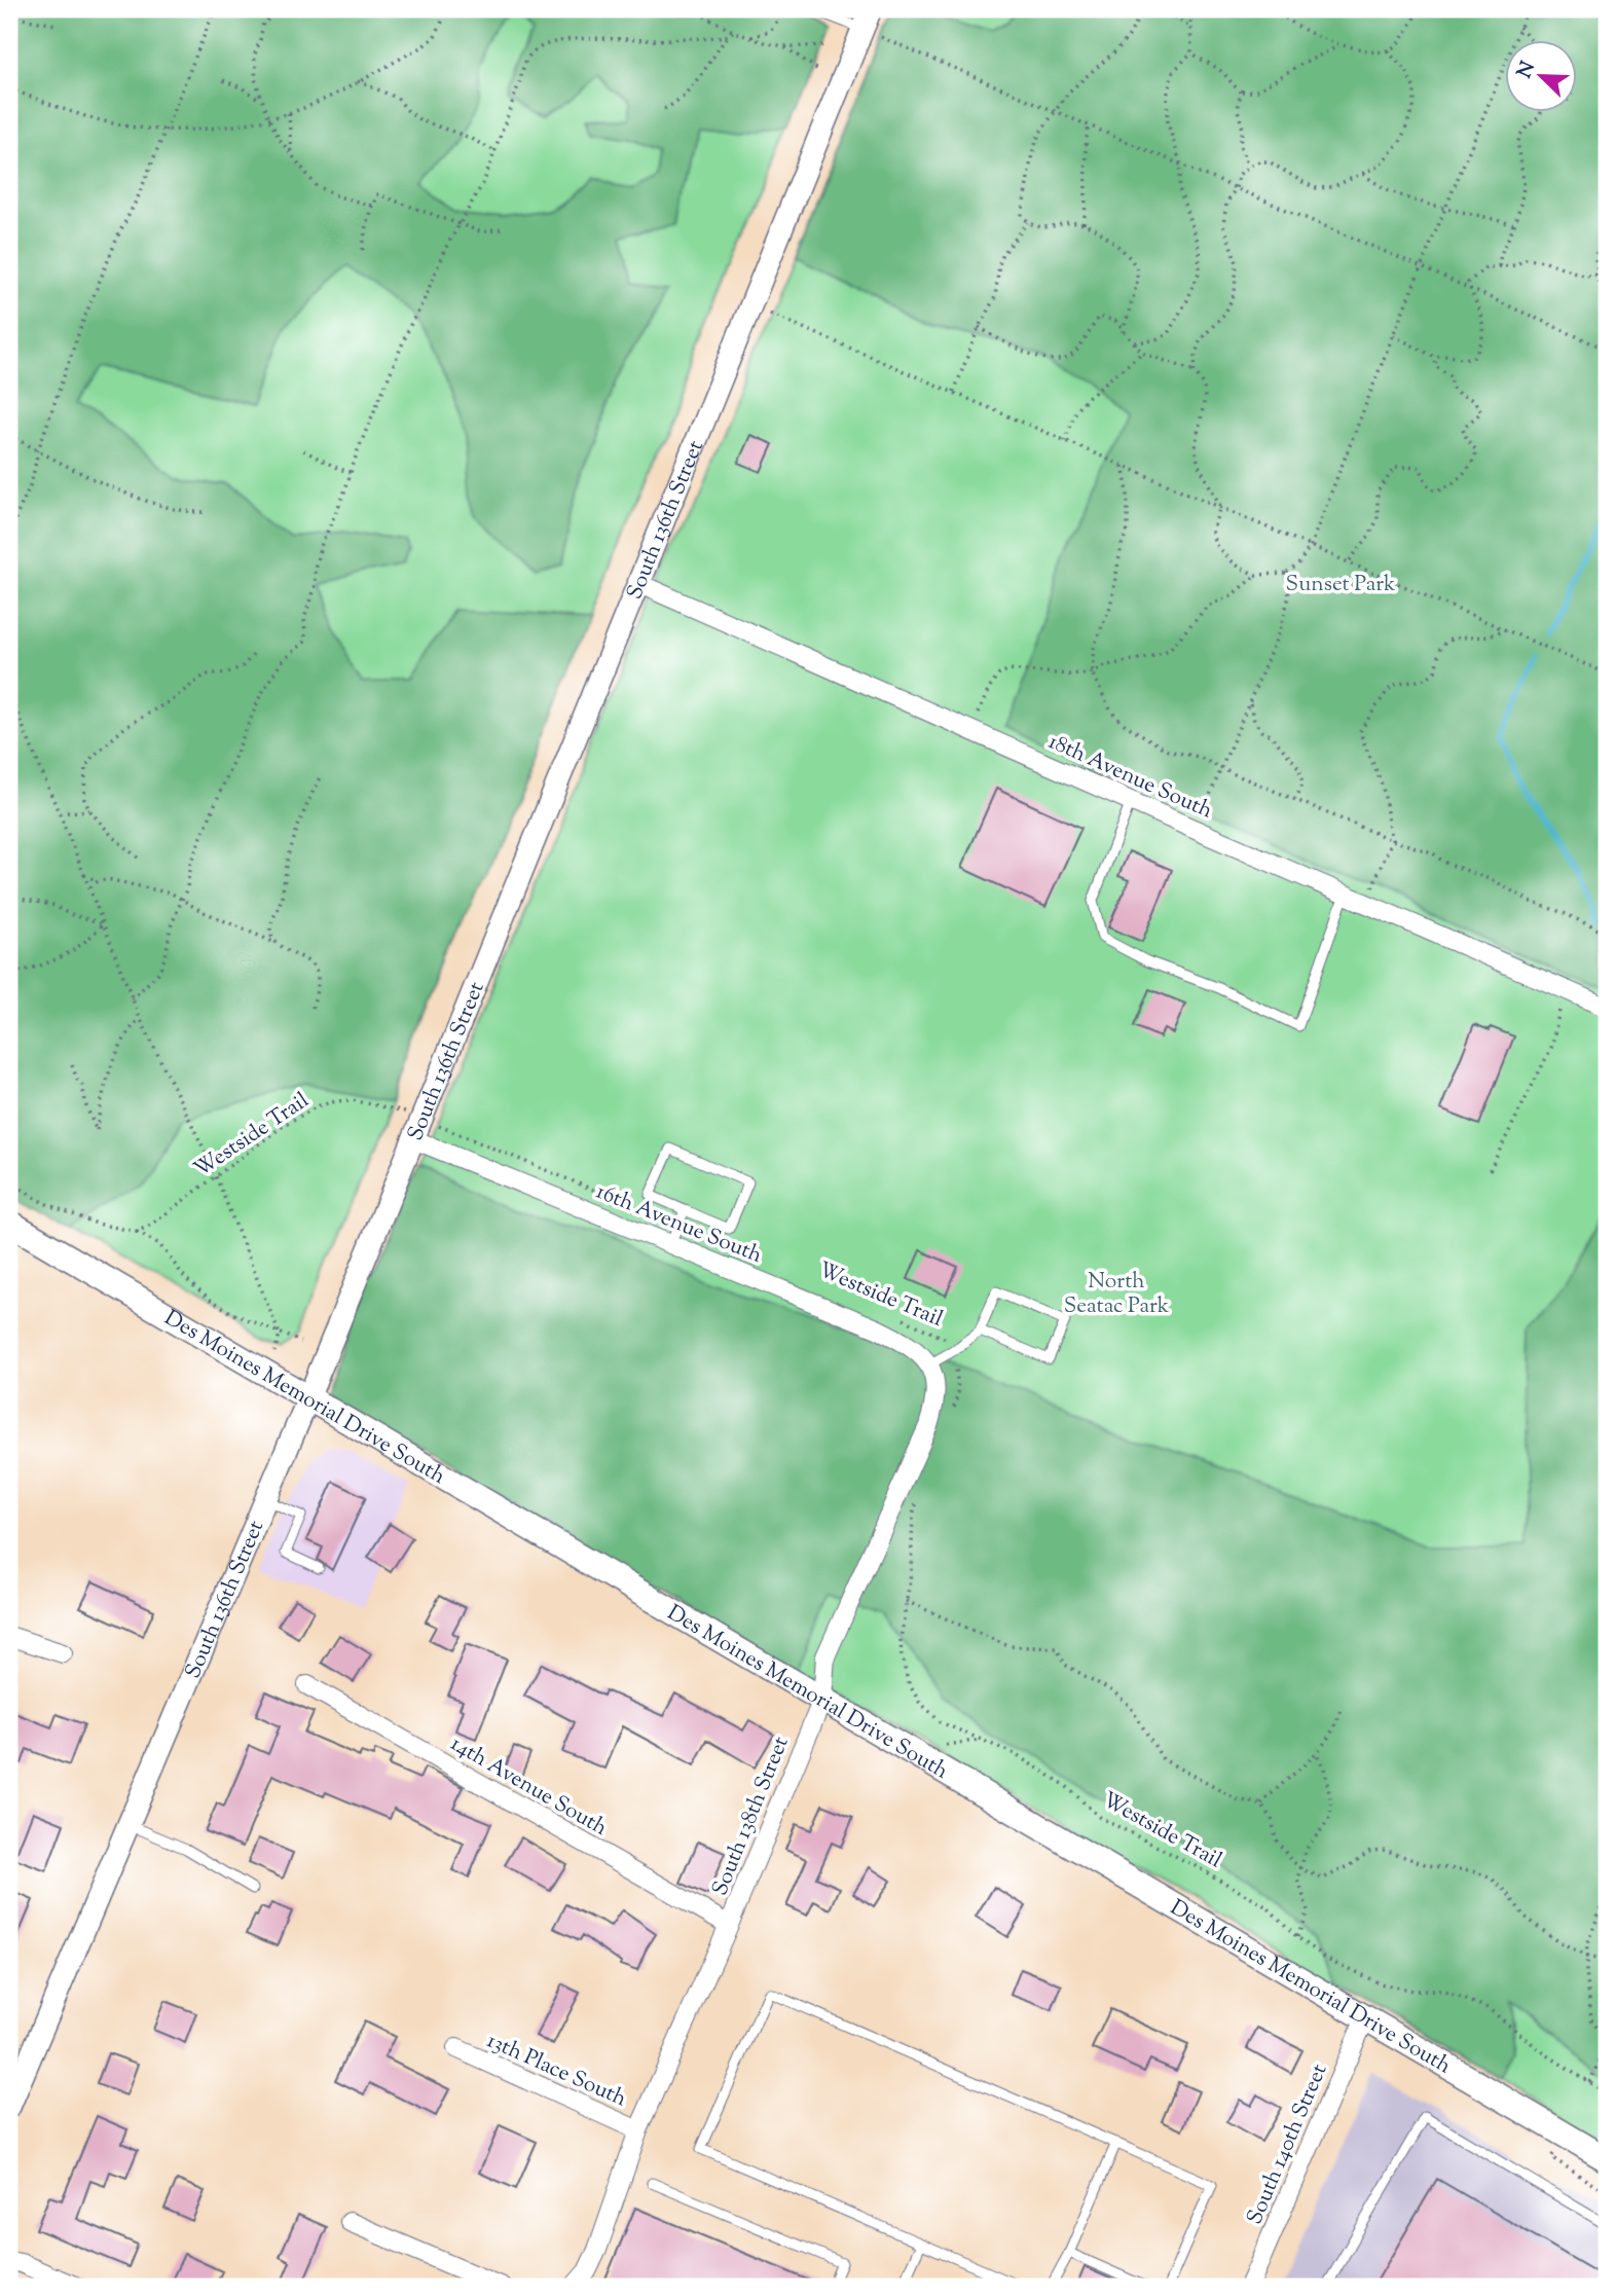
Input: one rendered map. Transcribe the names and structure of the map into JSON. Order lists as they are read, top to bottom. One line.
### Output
{"streets":{"main road":["Des Moines Memorial Drive South"],"street":["South 136th Street","18th Avenue South","16th Avenue South","14th Avenue South","South 138th Street","13th Place South","South 140th Street"],"path":["Westside Trail"]},"crossings":[["South 136th Street","18th Avenue South"],["South 136th Street","Westside Trail"],["South 136th Street","16th Avenue South"],["South 136th Street","Des Moines Memorial Drive South"],["16th Avenue South","South 138th Street"],["Des Moines Memorial Drive South","South 138th Street"],["Des Moines Memorial Drive South","South 140th Street"],["14th Avenue South","South 138th Street"],["South 138th Street","13th Place South"]],"parks":["Sunset Park","North Seatac Park"],"north":"top left"}
